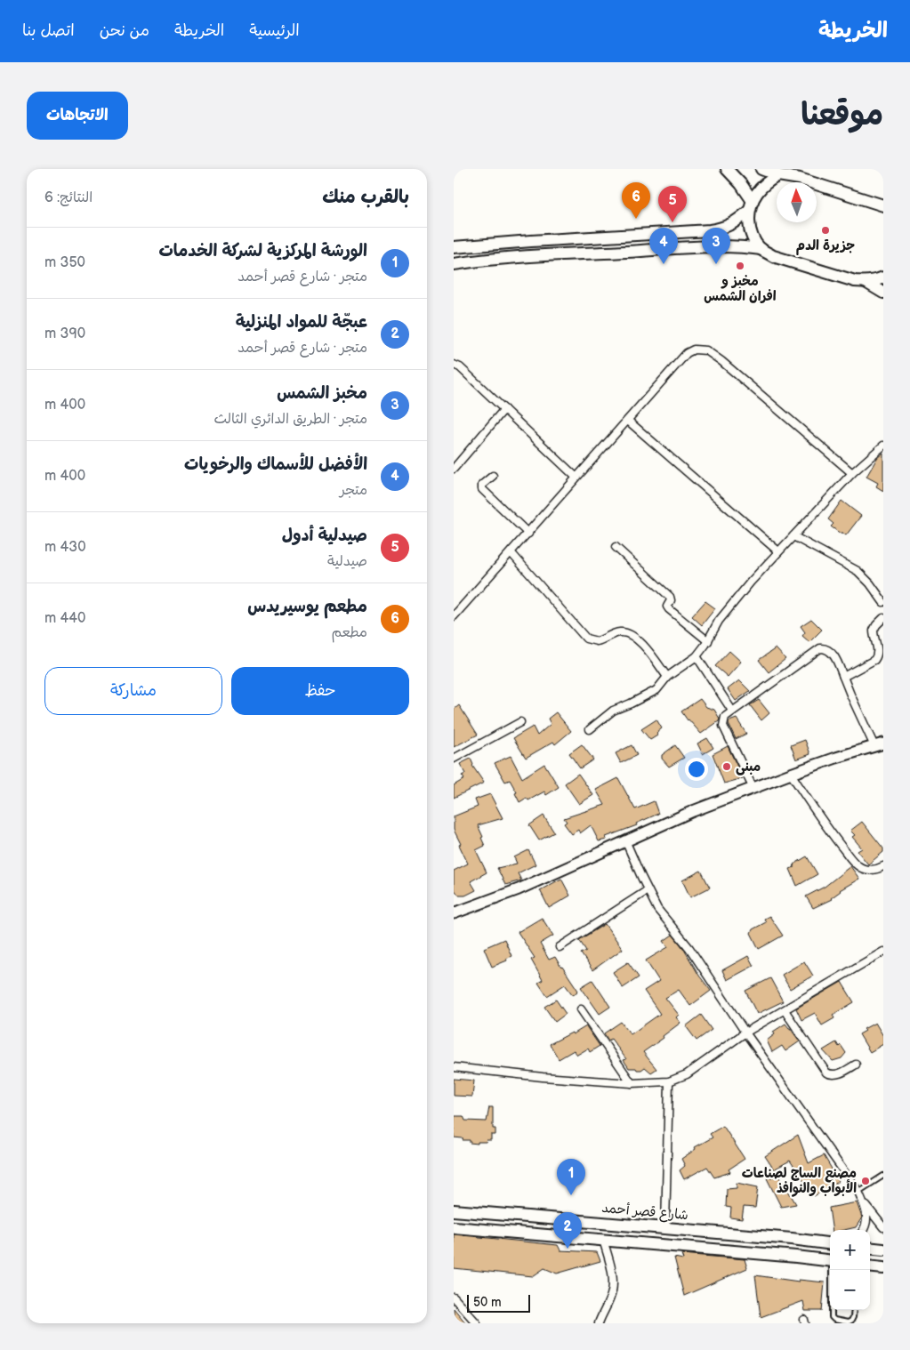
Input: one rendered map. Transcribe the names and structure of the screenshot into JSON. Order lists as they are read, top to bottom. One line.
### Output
{"streets":{"main road":["شارع قصر أحمد"]},"places":["جزيرة الدم","مخبز و افران الشمس","مبنى","مصنع الساج لصناعات الأبواب والنوافذ"],"scale_bar":"50 m","north":"top","page":{"header":"الخريطة","nav":["الرئيسية","الخريطة","من نحن","اتصل بنا"],"title":"موقعنا","buttons":["الاتجاهات",["حفظ","مشاركة"]],"heading":["بالقرب منك","النتائج: 6"],"pins":["6","5","3","4","1","2"],"list":[{"mark":"1","name":"الورشة المركزية لشركة الخدمات","note":"متجر · شارع قصر أحمد","value":"350 m"},{"mark":"2","name":"عبجّة للمواد المنزلية","note":"متجر · شارع قصر أحمد","value":"390 m"},{"mark":"3","name":"مخبز الشمس","note":"متجر · الطريق الدائري الثالث","value":"400 m"},{"mark":"4","name":"الأفضل للأسماك والرخويات","note":"متجر","value":"400 m"},{"mark":"5","name":"صيدلية أدول","note":"صيدلية","value":"430 m"},{"mark":"6","name":"مطعم يوسيريدس","note":"مطعم","value":"440 m"}],"map_buttons":["+","−"],"scale":"50 m"}}
